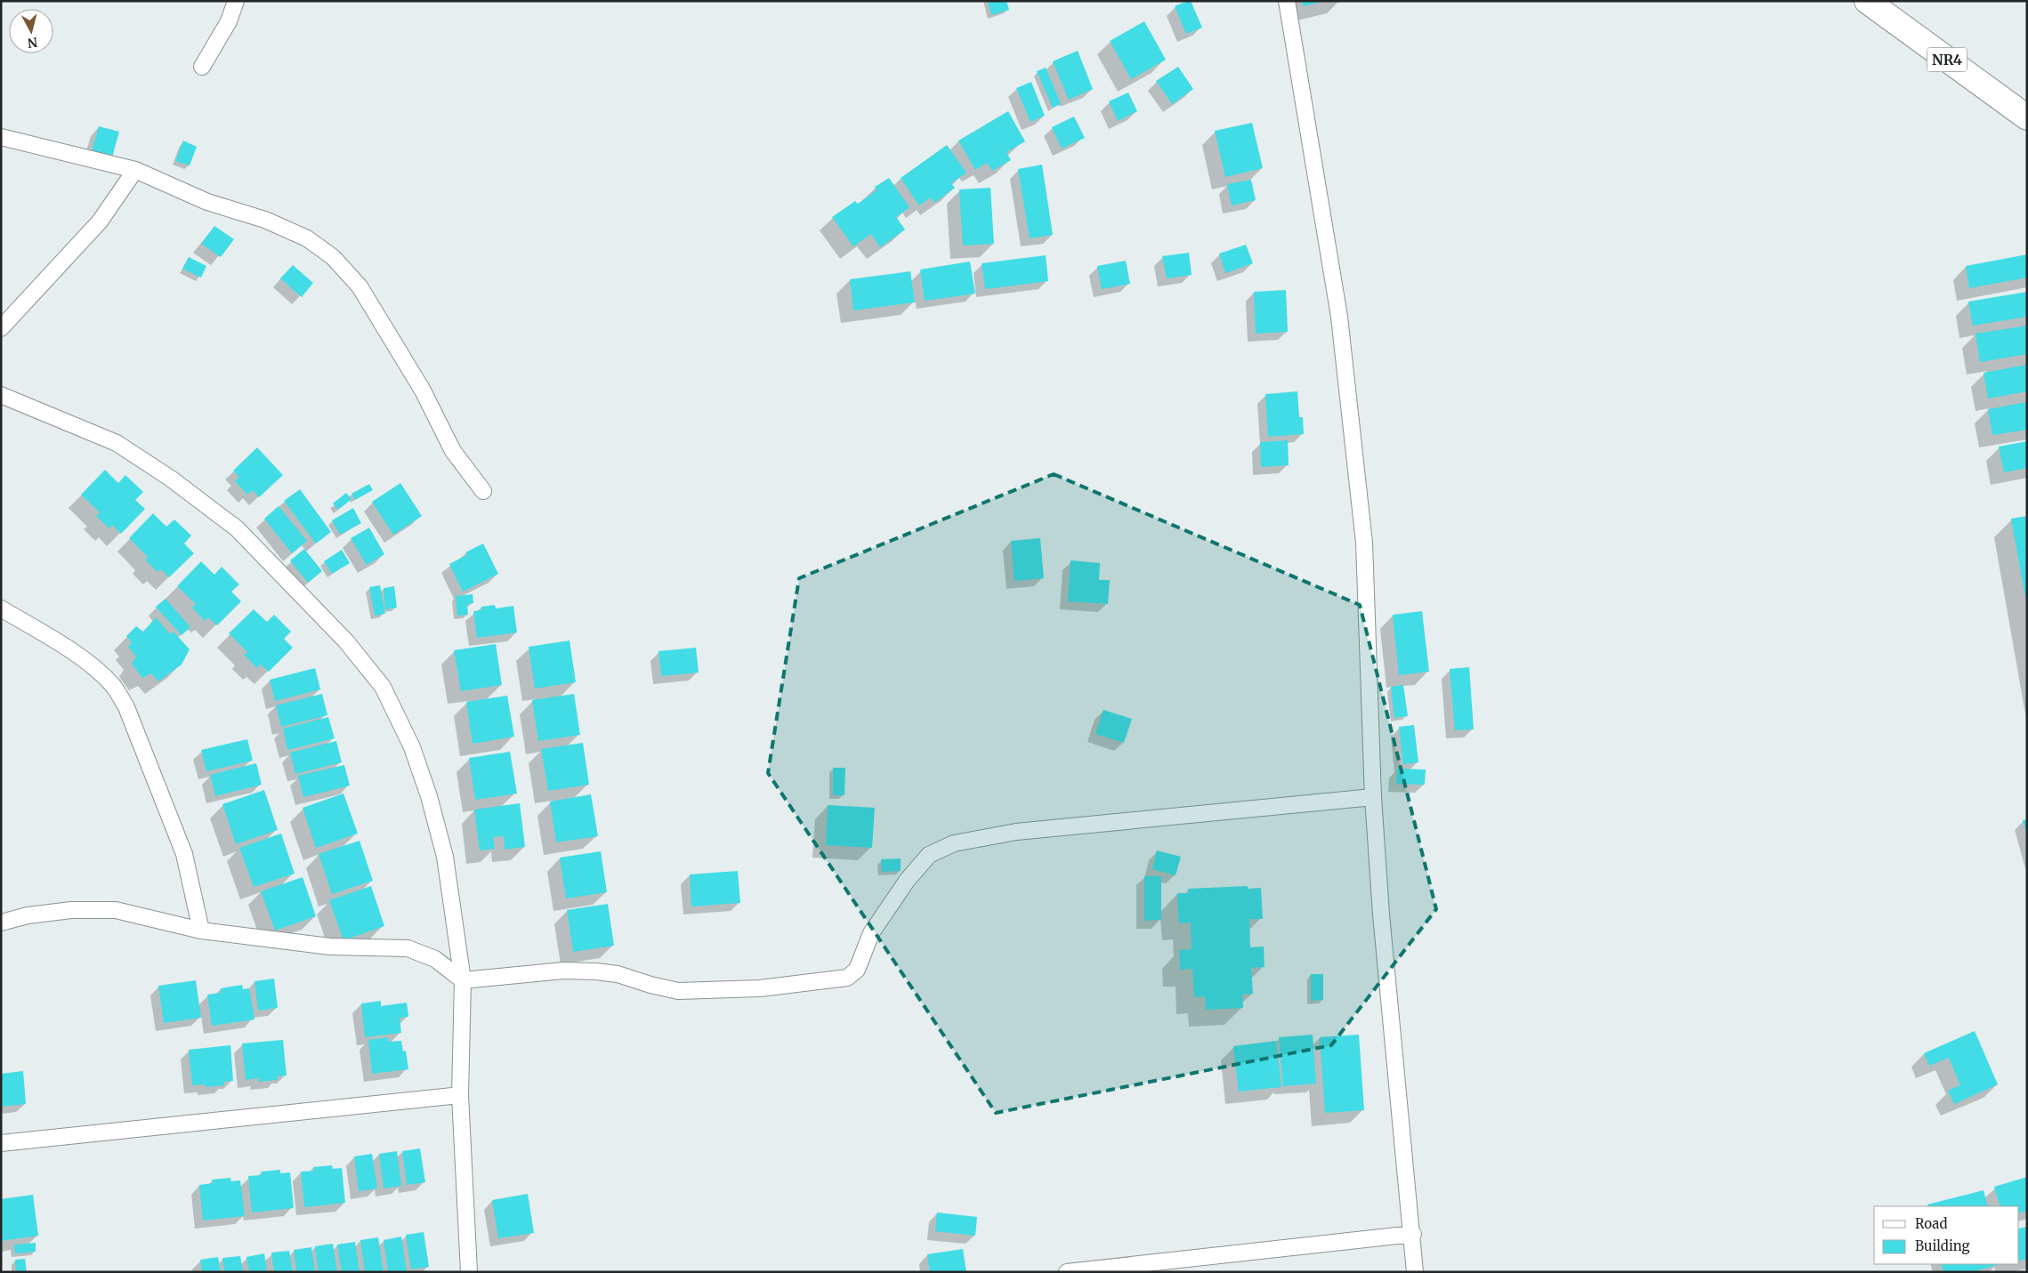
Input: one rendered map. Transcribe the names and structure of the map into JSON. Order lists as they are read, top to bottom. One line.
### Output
{"streets":{"highway":["NR4"]},"legend":["Road","Building"],"north":"bottom"}
